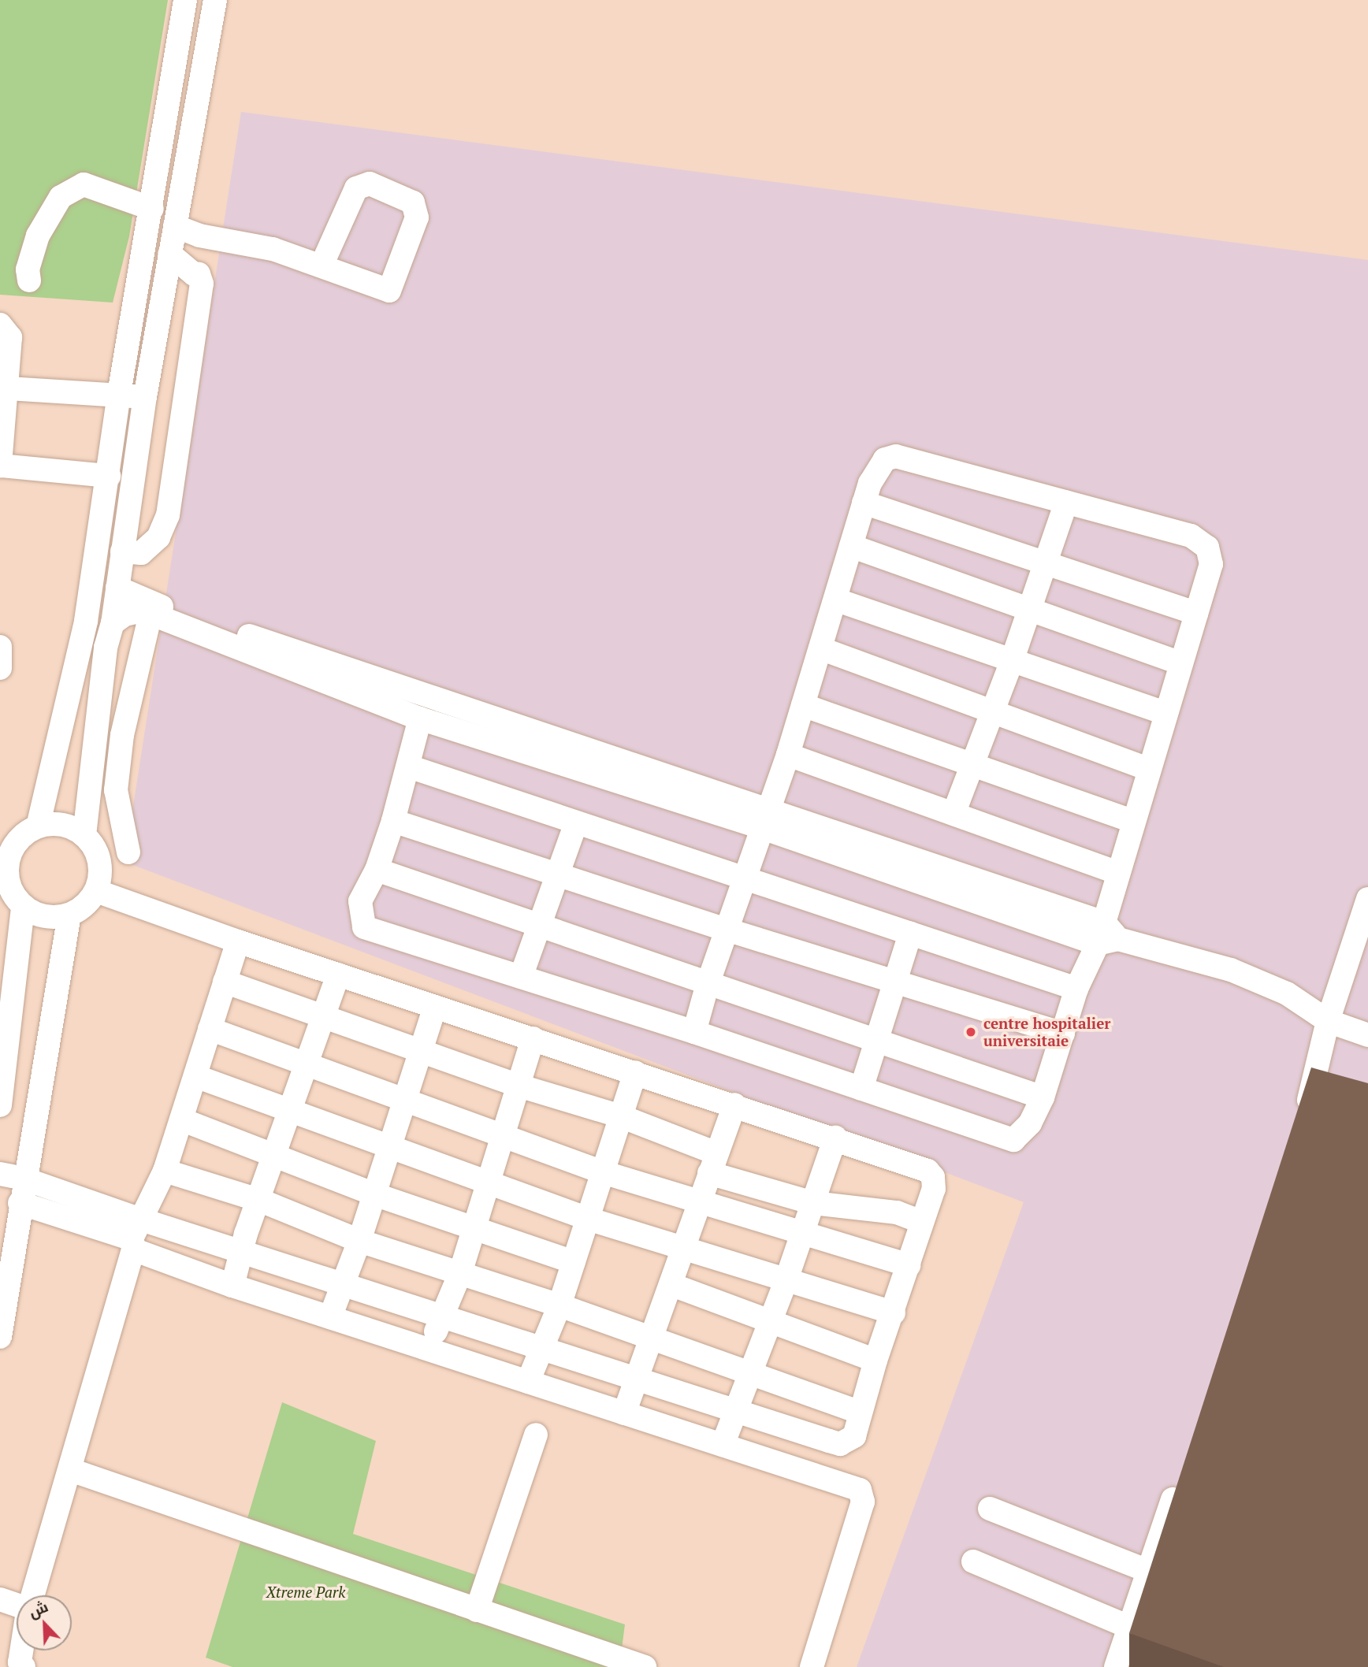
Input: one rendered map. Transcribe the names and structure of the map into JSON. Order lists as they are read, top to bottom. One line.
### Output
{"parks":["Xtreme Park"],"places":["centre hospitalier universitaie"],"north":"top left"}
